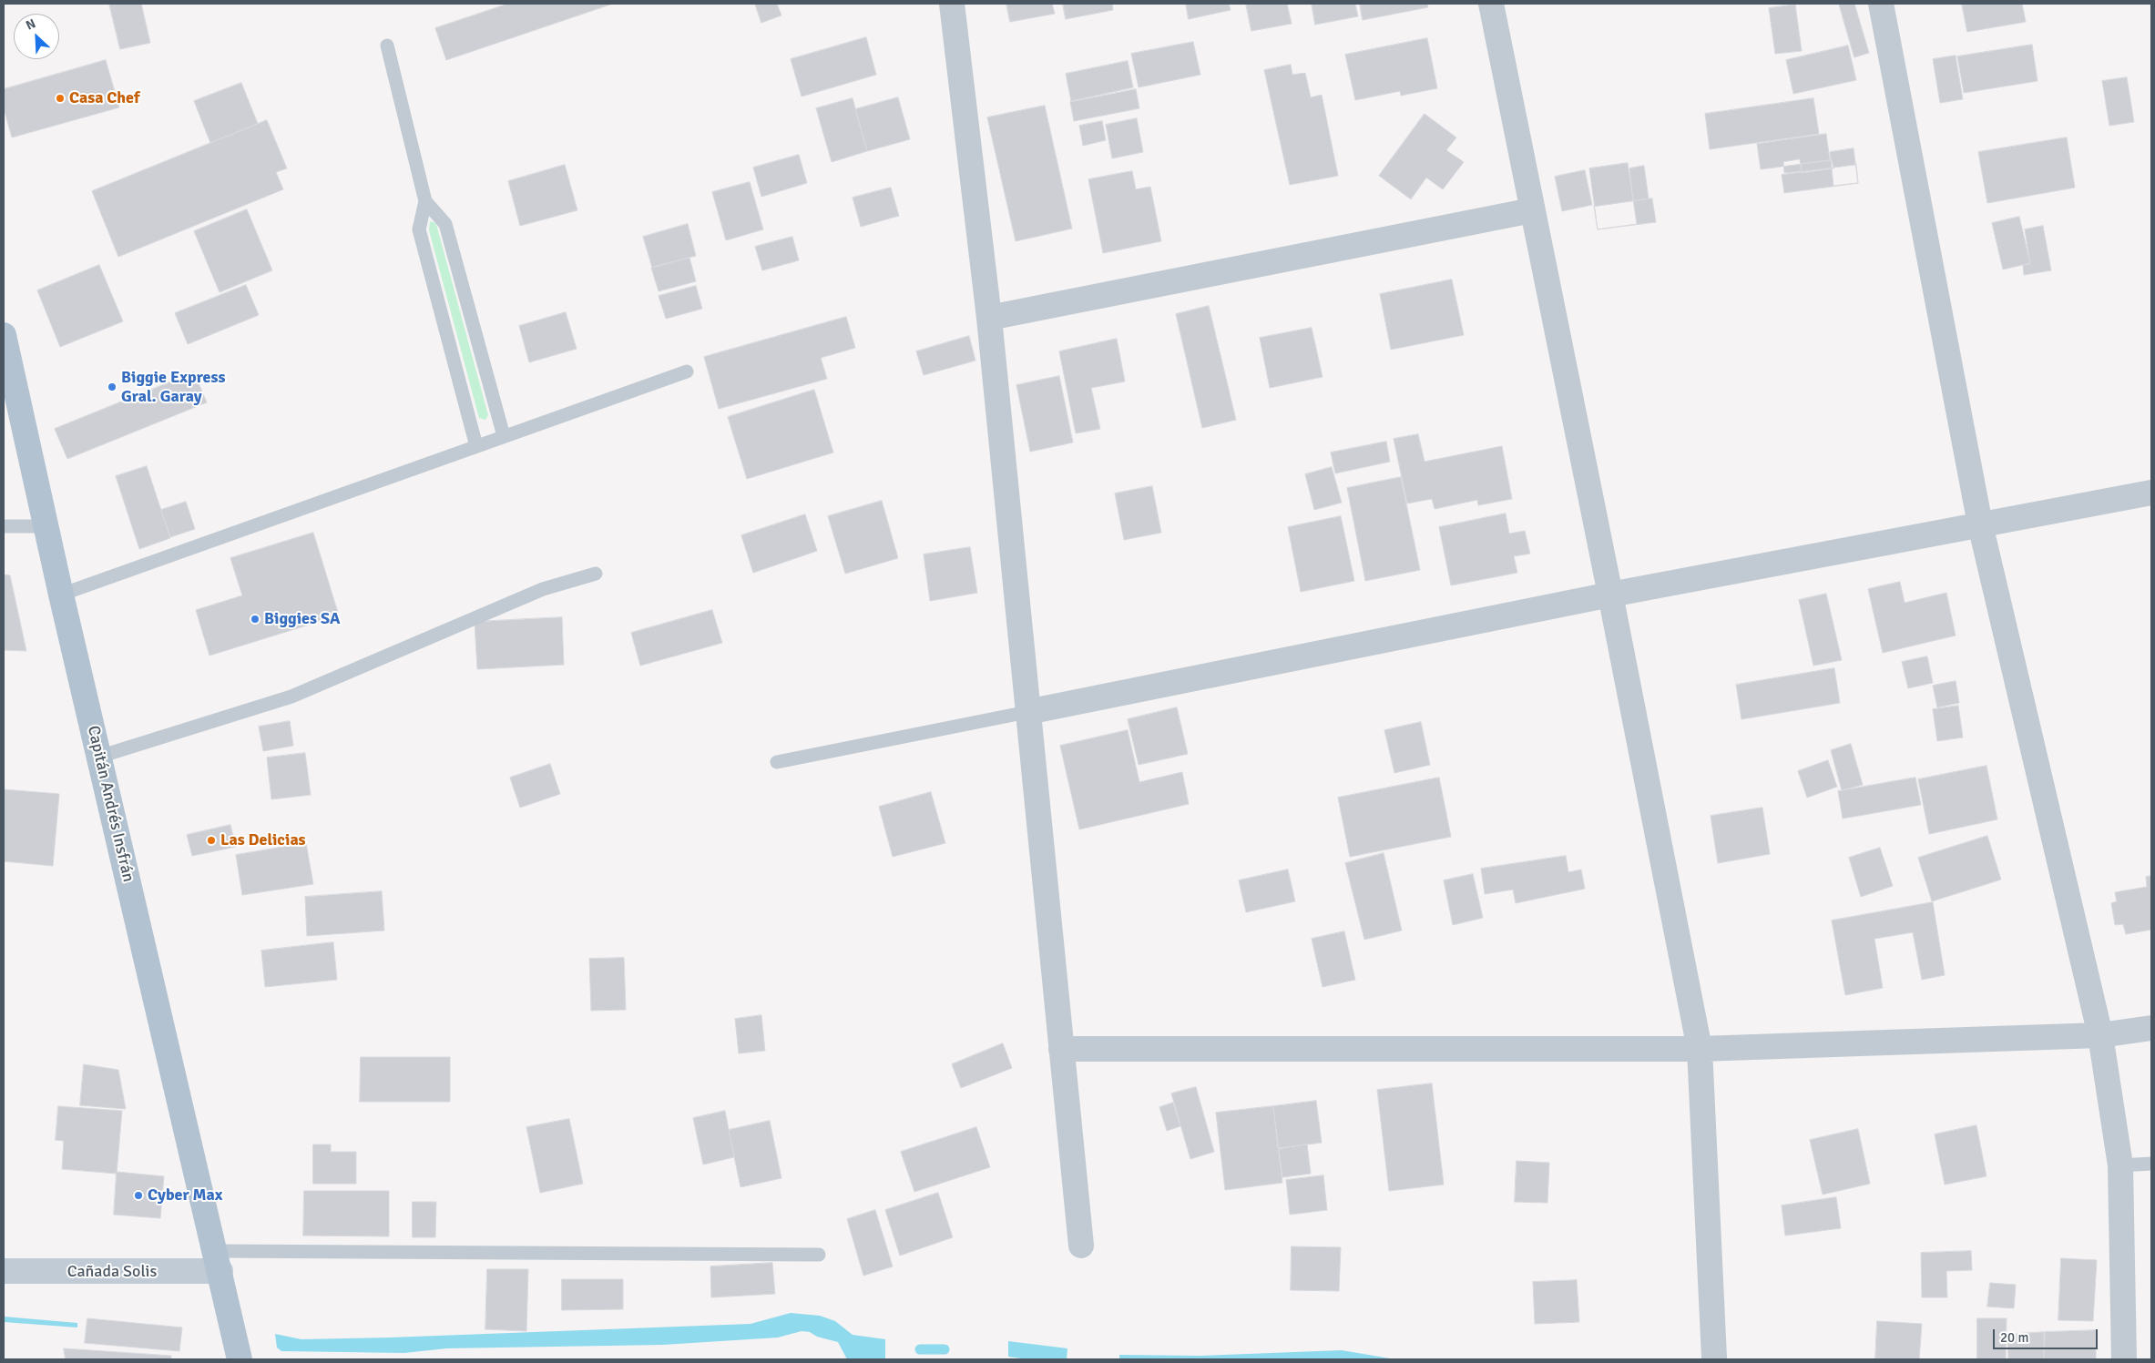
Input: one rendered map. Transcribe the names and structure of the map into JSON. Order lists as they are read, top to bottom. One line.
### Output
{"streets":{"main road":["Capitán Andrés Insfrán"],"street":["Cañada Solis"]},"crossings":[["Capitán Andrés Insfrán","Cañada Solis"]],"places":["Casa Chef","Biggie Express Gral. Garay","Biggies SA","Las Delicias","Cyber Max"],"scale_bar":"20 m","north":"top left"}
